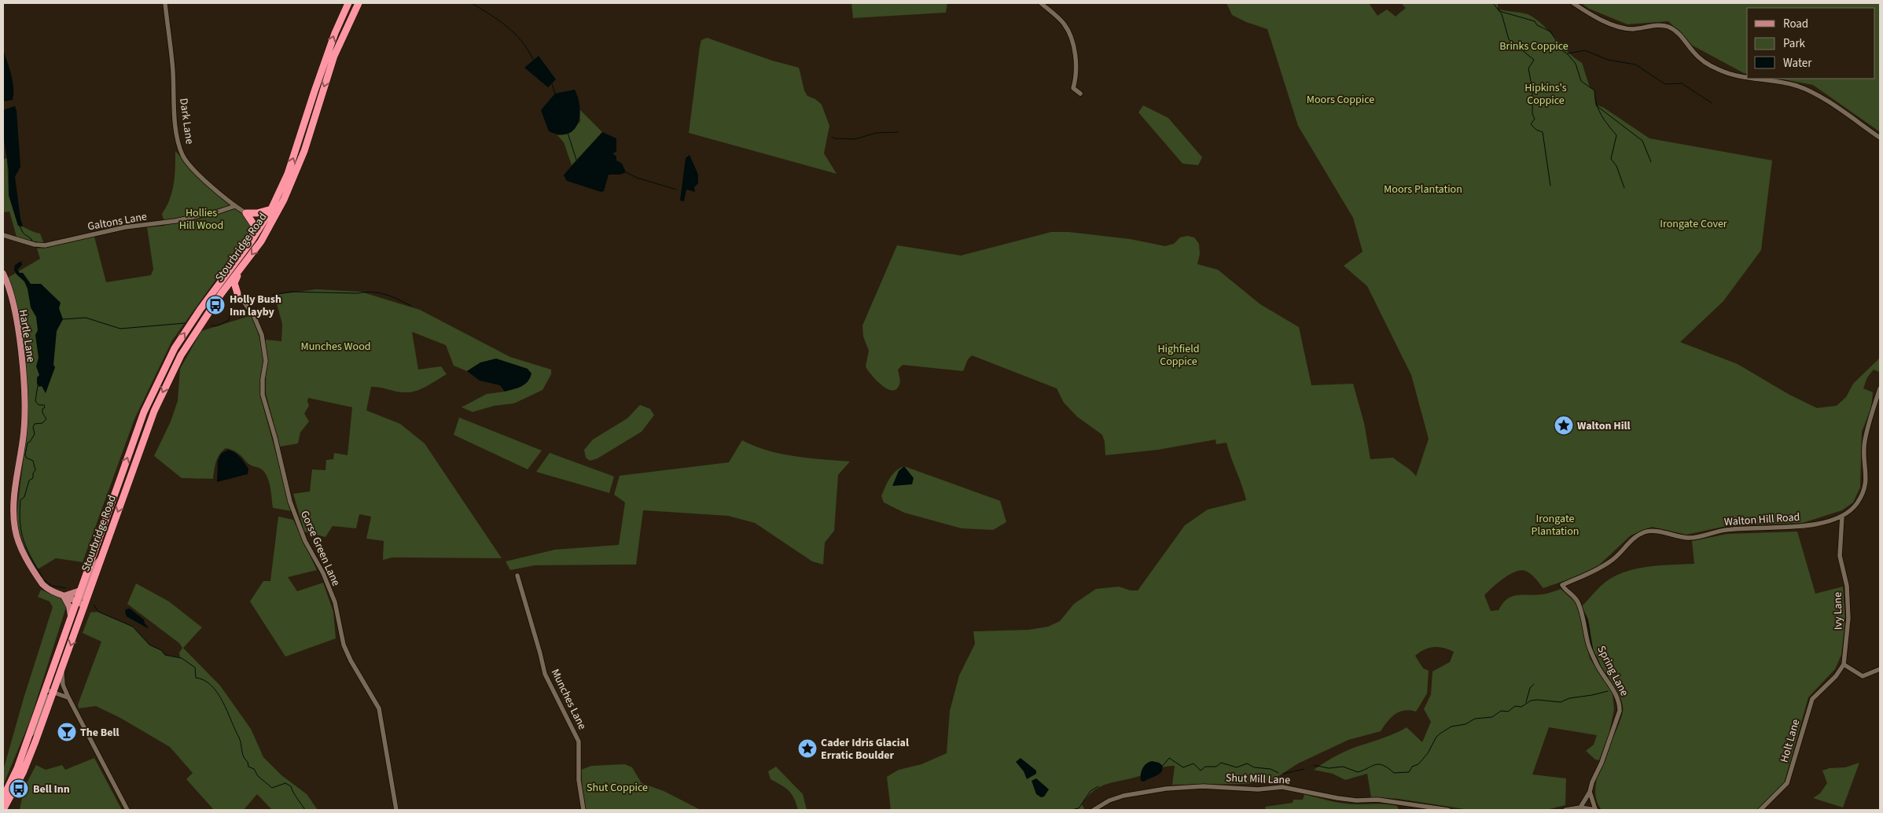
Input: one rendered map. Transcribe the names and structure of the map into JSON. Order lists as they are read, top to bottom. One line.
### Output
{"streets":{"highway":["Stourbridge Road"],"main road":["Hartle Lane"],"street":["Dark Lane","Galtons Lane","Walton Hill Road","Gorse Green Lane","Ivy Lane","Spring Lane","Munches Lane","Holt Lane","Shut Mill Lane"]},"crossings":[["Dark Lane","Galtons Lane"],["Stourbridge Road","Hartle Lane"],["Walton Hill Road","Ivy Lane"],["Walton Hill Road","Spring Lane"],["Ivy Lane","Holt Lane"]],"parks":["Brinks Coppice","Hipkins's Coppice","Moors Coppice","Moors Plantation","Hollies Hill Wood","Irongate Cover","Munches Wood","Highfield Coppice","Irongate Plantation","Shut Coppice"],"places":{"bus stop":["Holly Bush Inn layby","Bell Inn"],"place":["Walton Hill","Cader Idris Glacial Erratic Boulder"],"bar":["The Bell"]},"legend":["Road","Park","Water"]}
